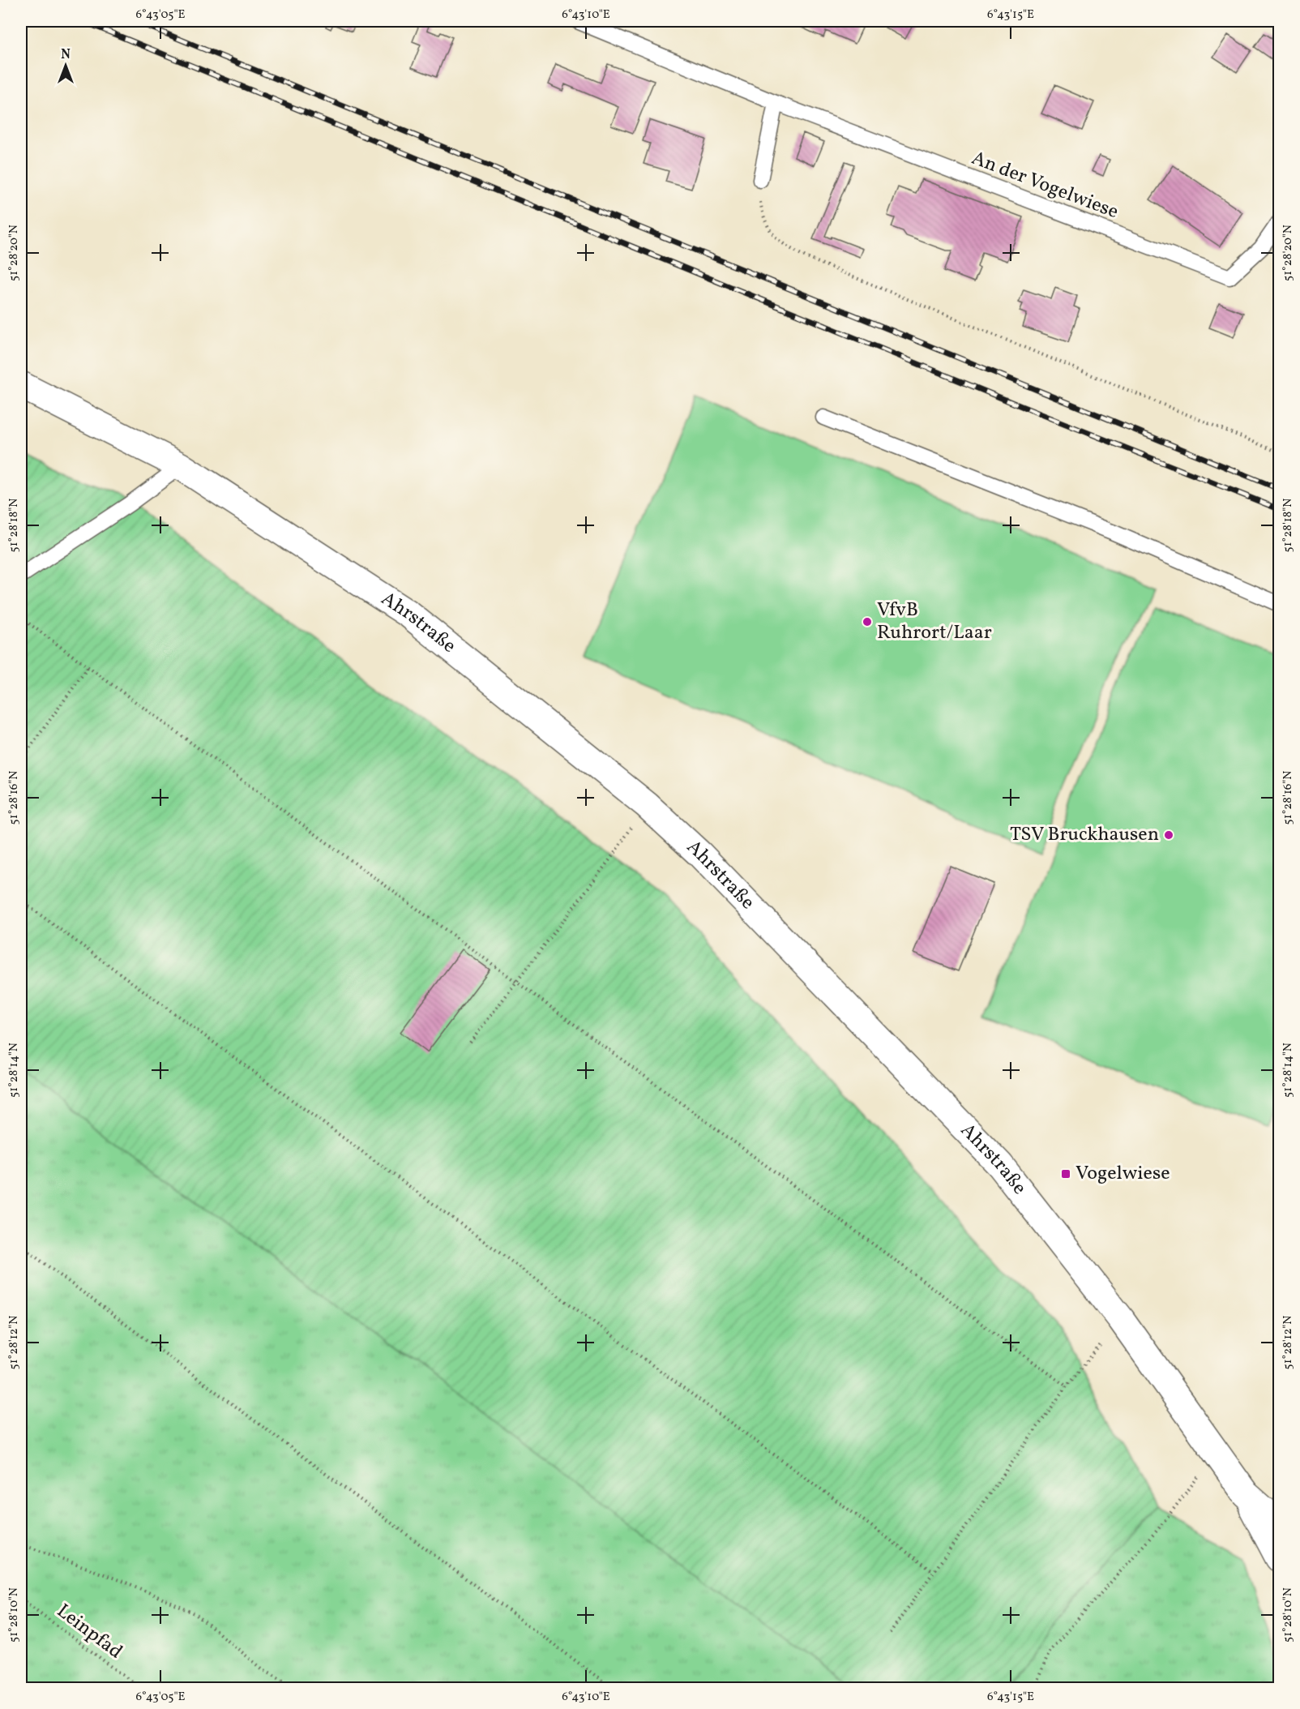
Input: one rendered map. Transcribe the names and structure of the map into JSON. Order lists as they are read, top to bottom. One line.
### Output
{"streets":{"street":["Ahrstraße"],"lane":["An der Vogelwiese"],"path":["Leinpfad"]},"places":{"other":["VfvB Ruhrort/Laar","TSV Bruckhausen"],"transit":["Vogelwiese"]},"north":"top","coordinates":["6°43'05\"E","6°43'10\"E","6°43'15\"E","51°28'20\"N","51°28'18\"N","51°28'16\"N","51°28'14\"N","51°28'12\"N","51°28'10\"N"]}
